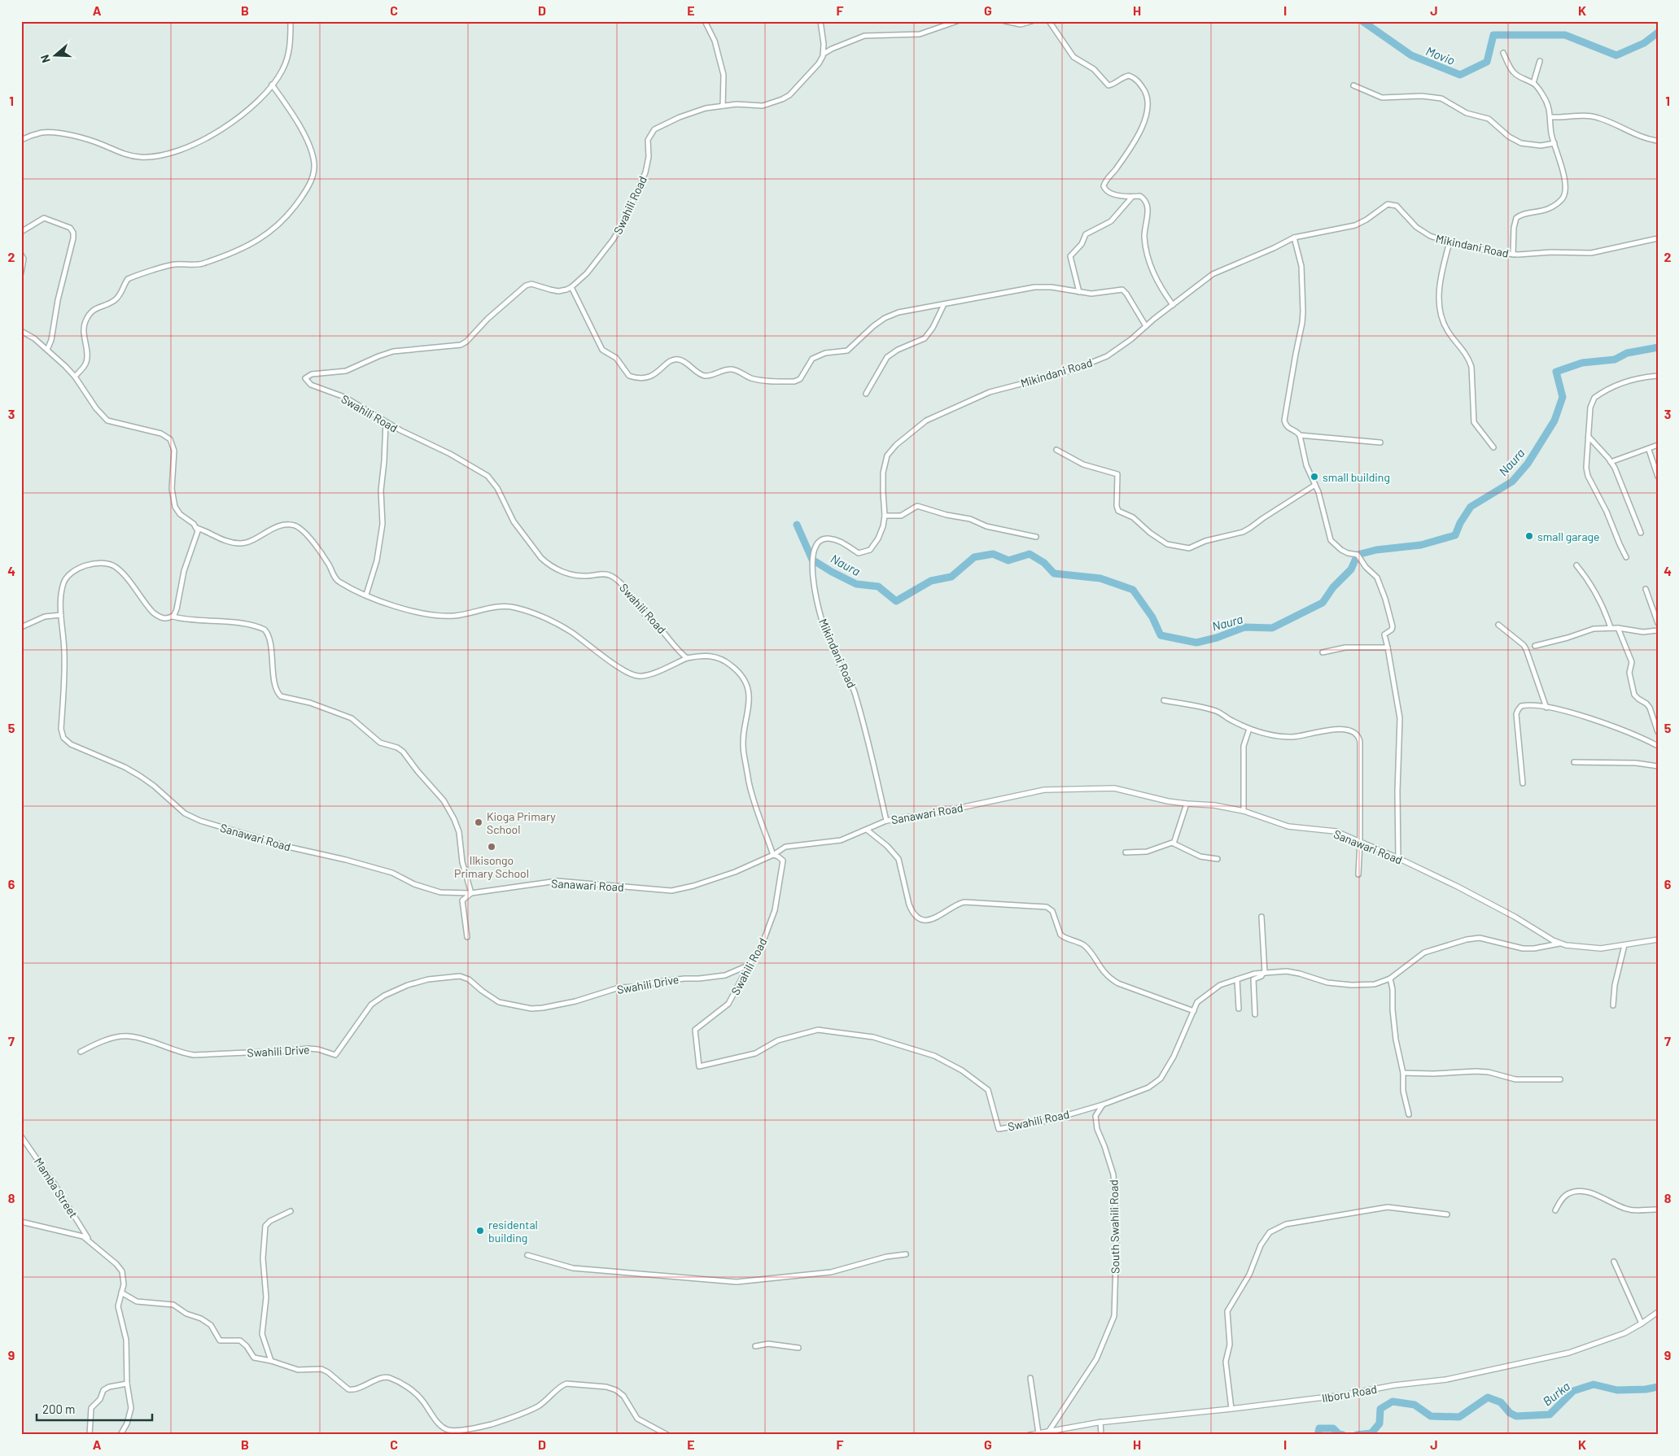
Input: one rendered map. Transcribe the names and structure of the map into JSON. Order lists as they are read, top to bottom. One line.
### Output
{"streets":{"street":["Swahili Road","Mikindani Road","Sanawari Road","Swahili Drive","Mamba Street","South Swahili Road","Ilboru Road"]},"crossings":[["Swahili Road","Sanawari Road"],["Swahili Road","Swahili Drive"],["Swahili Road","South Swahili Road"],["Mikindani Road","Sanawari Road"],["South Swahili Road","Ilboru Road"]],"water":["Movio","Naura","Burka"],"places":["small building","small garage","Kioga Primary School","Ilkisongo Primary School","residental building"],"scale_bar":"200 m","north":"left","grid":{"columns":["A","B","C","D","E","F","G","H","I","J","K"],"rows":["1","2","3","4","5","6","7","8","9"]}}
